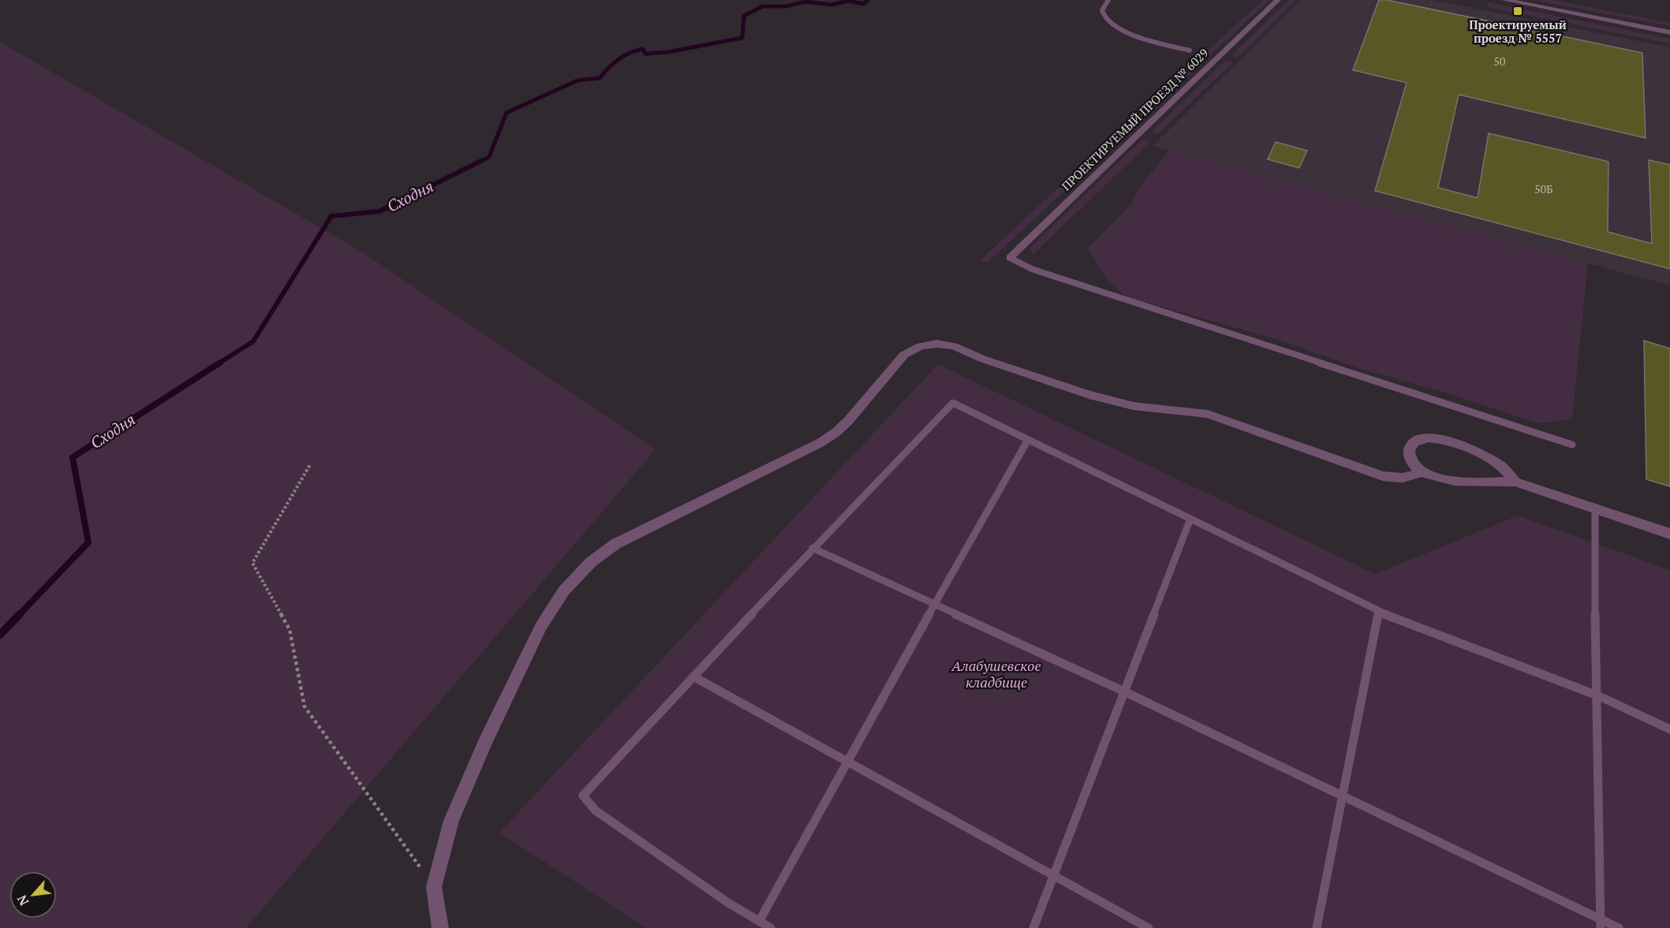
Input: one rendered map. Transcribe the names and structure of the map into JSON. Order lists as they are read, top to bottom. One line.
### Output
{"streets":{"street":["ПРОЕКТИРУЕМЫЙ ПРОЕЗД № 6029"]},"water":["Сходня"],"parks":["Алабушевское кладбище"],"places":{"transit":["Проектируемый проезд № 5557"]},"house_numbers":["50","50Б"],"north":"bottom left"}
